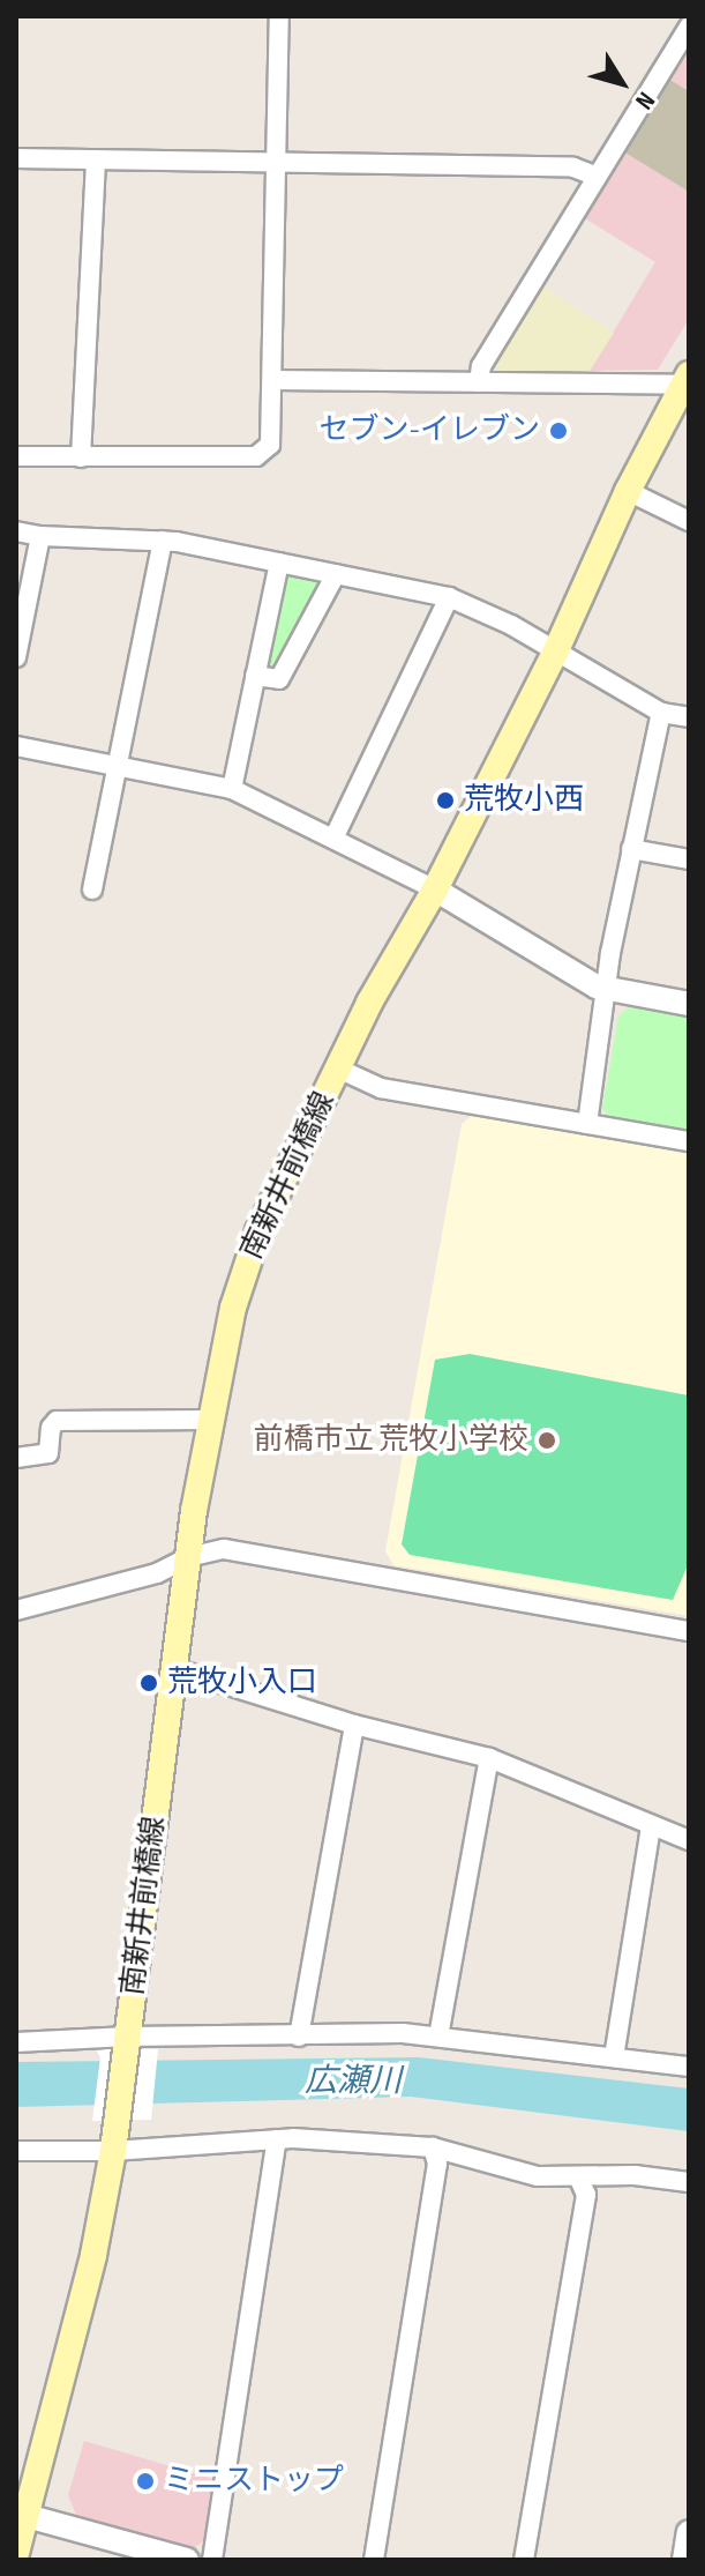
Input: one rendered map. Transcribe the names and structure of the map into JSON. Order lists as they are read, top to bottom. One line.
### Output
{"streets":{"main road":["南新井前橋線"]},"water":["広瀬川"],"places":["セブン-イレブン","荒牧小西","前橋市立 荒牧小学校","荒牧小入口","ミニストップ"],"north":"bottom right"}
